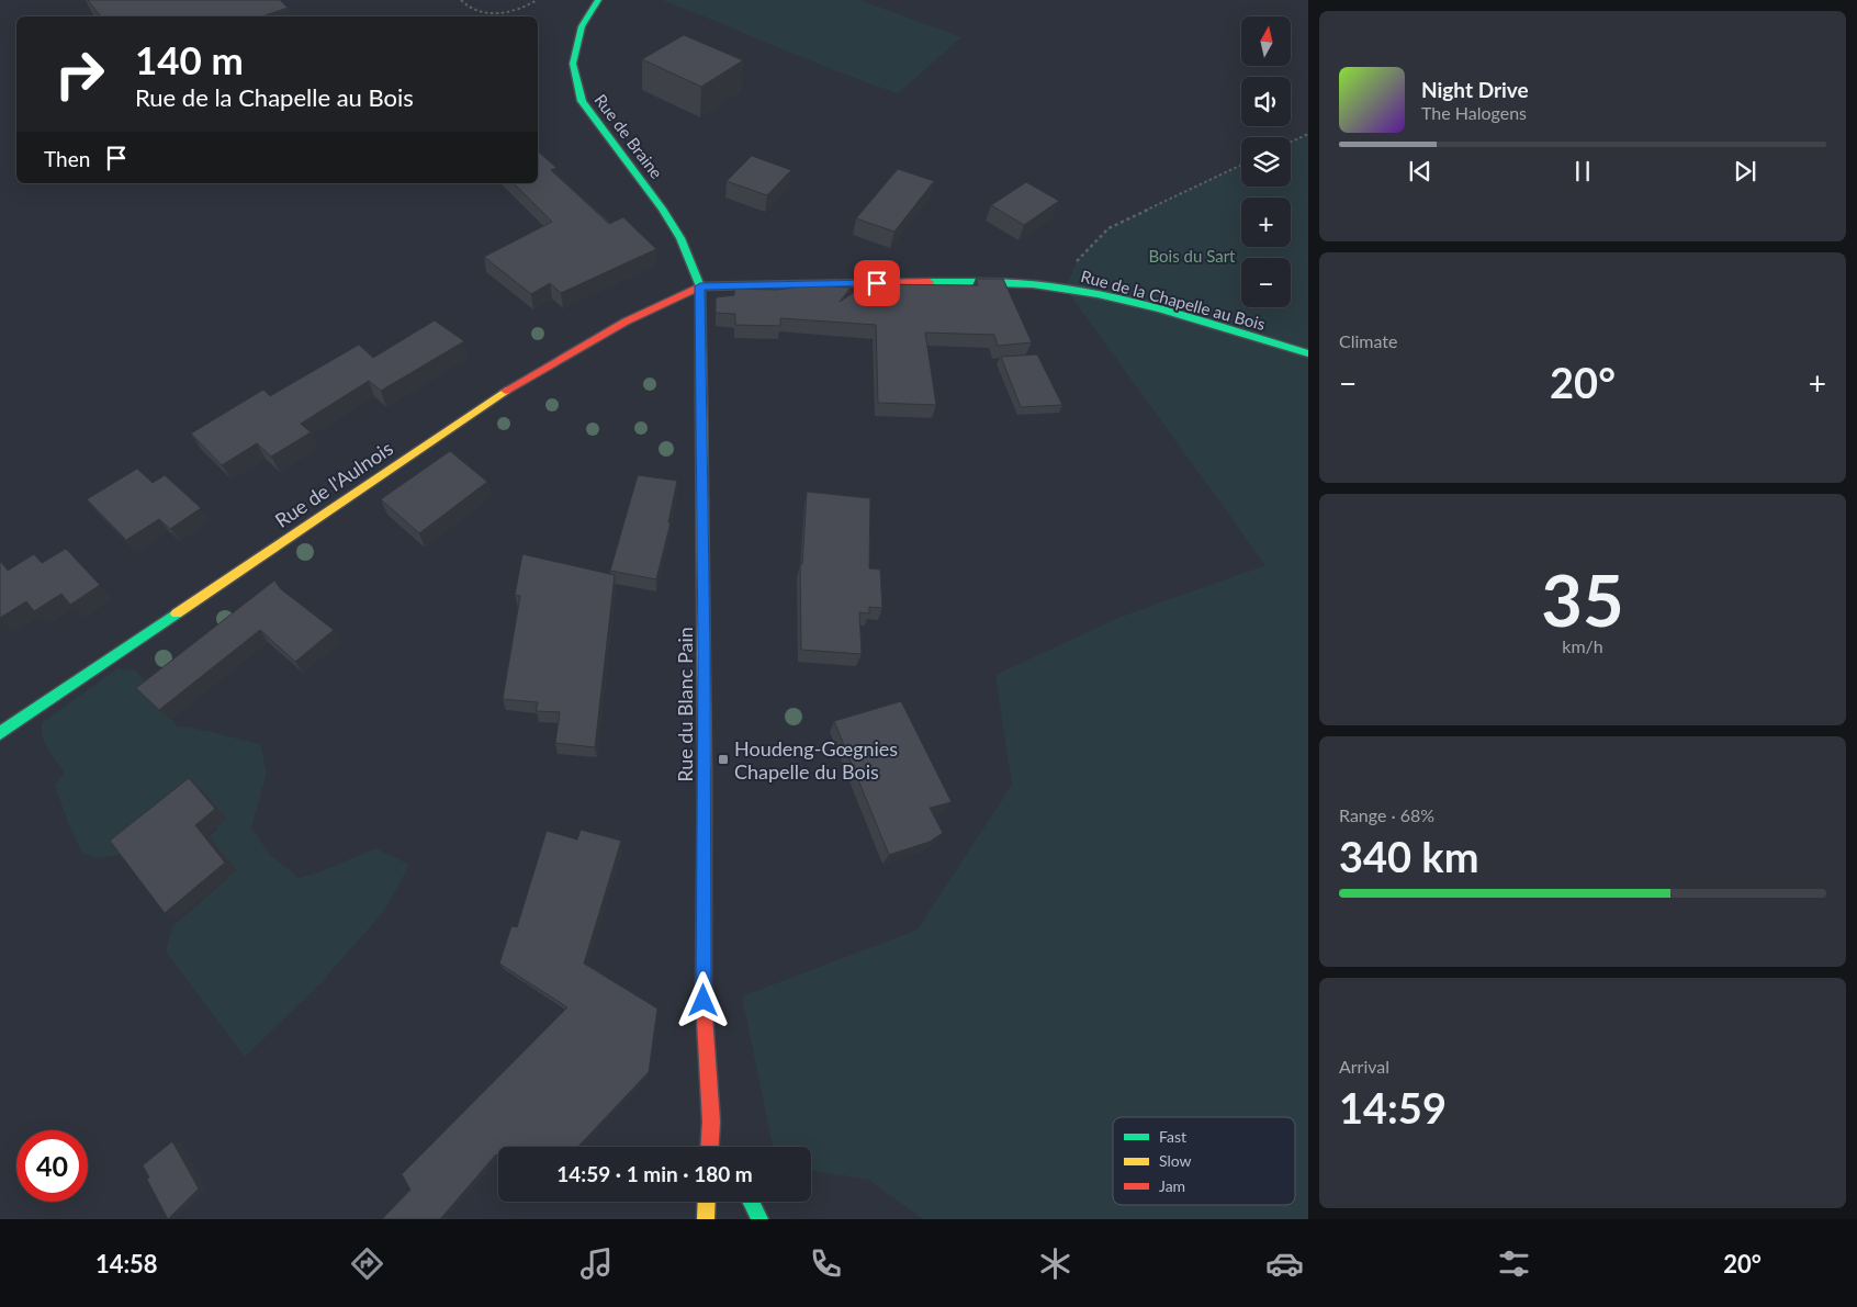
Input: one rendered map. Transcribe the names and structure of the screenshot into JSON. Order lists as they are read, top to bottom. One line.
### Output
{"streets":{"street":["Rue de Braine","Rue de la Chapelle au Bois","Rue de l'Aulnois","Rue du Blanc Pain"]},"crossings":[["Rue de Braine","Rue de la Chapelle au Bois"],["Rue de Braine","Rue de l'Aulnois"],["Rue de Braine","Rue du Blanc Pain"],["Rue de la Chapelle au Bois","Rue de l'Aulnois"],["Rue de la Chapelle au Bois","Rue du Blanc Pain"],["Rue de l'Aulnois","Rue du Blanc Pain"]],"parks":["Bois du Sart"],"places":{"transit":["Houdeng-Gœgnies Chapelle du Bois"]},"legend":["Fast","Slow","Jam"],"north":"top","page":{"map_buttons":["+","−"],"turn":["140 m","Rue de la Chapelle au Bois"],"song":["Night Drive","The Halogens"],"then":"Then","tile":["Climate",["35","km/h"],["Range · 68%","340 km"],["Arrival","14:59"]],"heat":["−","20°","+"],"limit":"40","trip":"14:59 · 1 min · 180 m","tabs":["14:58","20°"]}}
